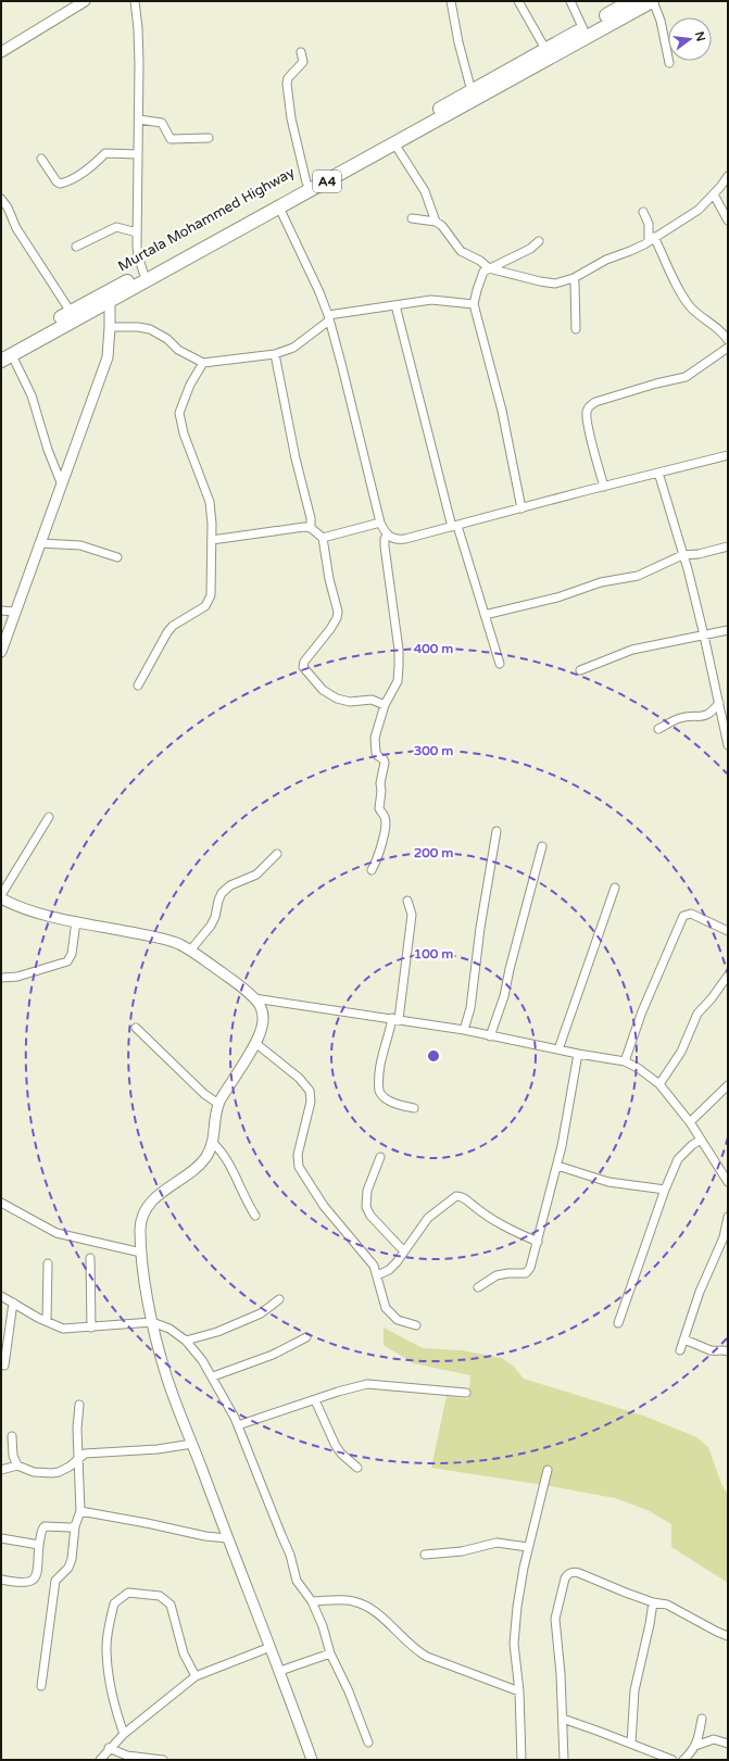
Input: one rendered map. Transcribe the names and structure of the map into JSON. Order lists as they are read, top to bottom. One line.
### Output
{"streets":{"highway":["A4","Murtala Mohammed Highway"]},"crossings":[["A4","Murtala Mohammed Highway"]],"north":"right","rings":["400 m","300 m","200 m","100 m"]}
